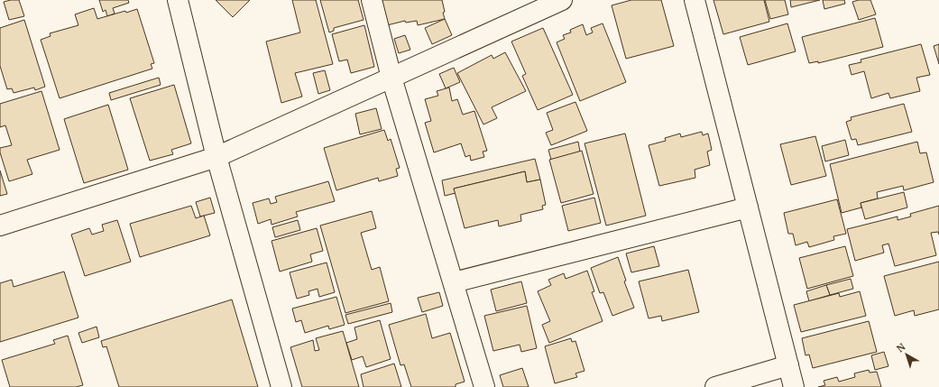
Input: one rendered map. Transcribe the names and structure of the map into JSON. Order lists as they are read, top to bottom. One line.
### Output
{"north":"top left"}
